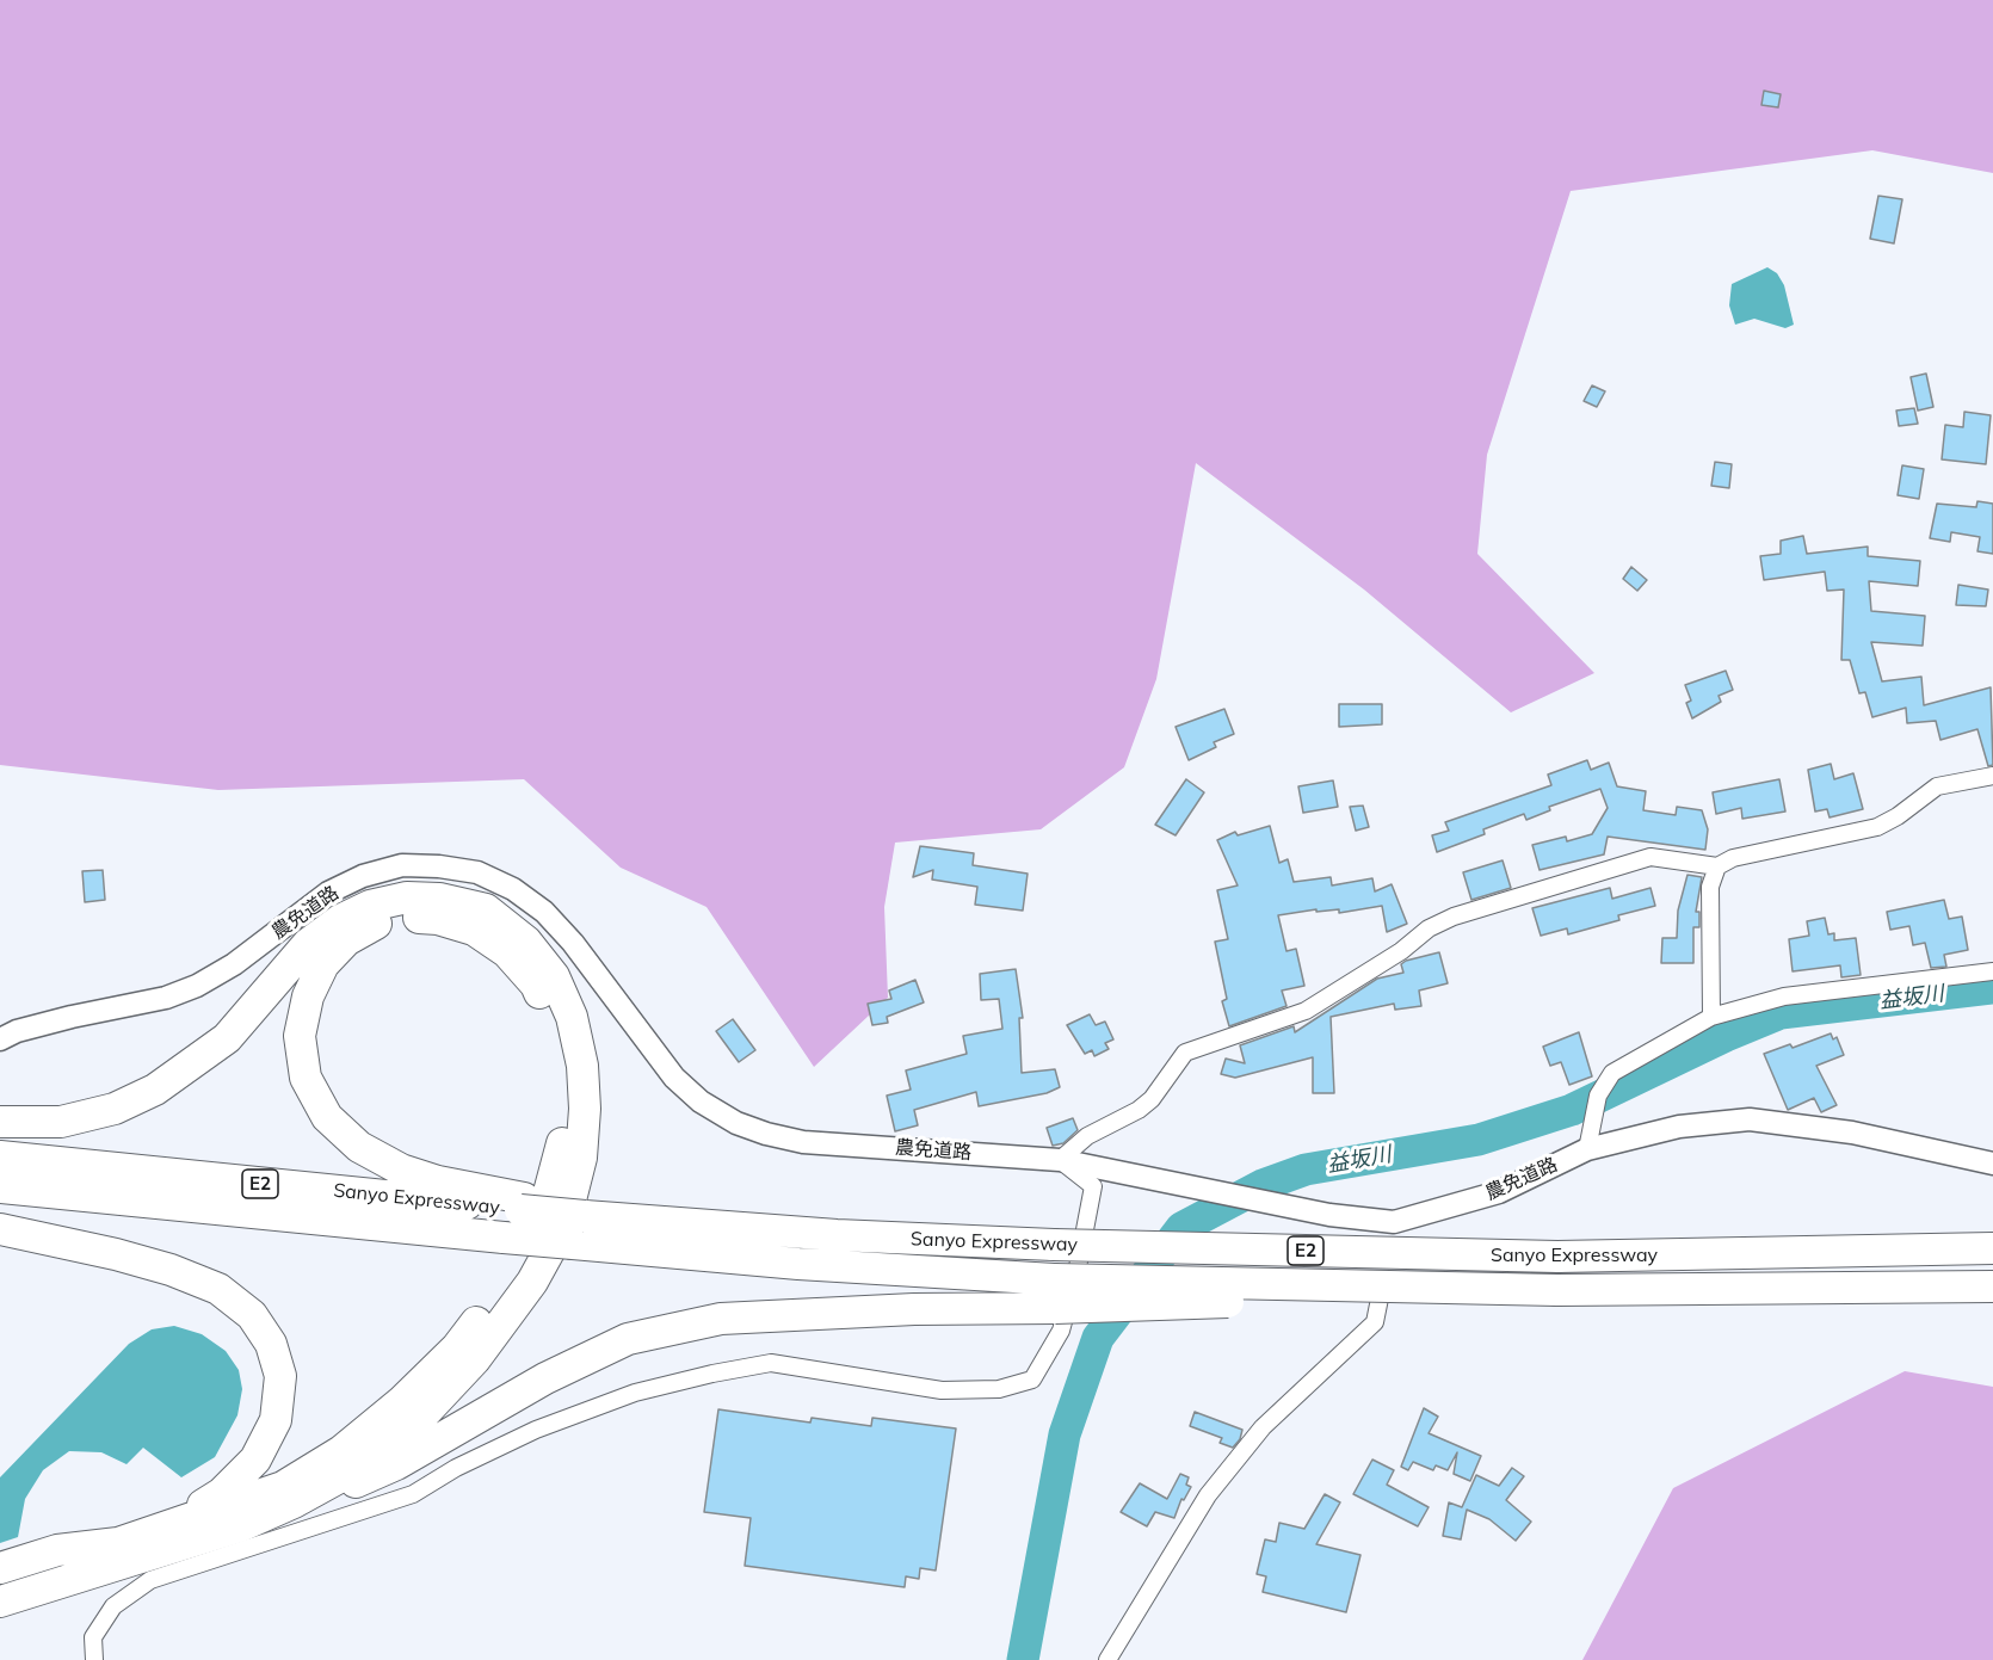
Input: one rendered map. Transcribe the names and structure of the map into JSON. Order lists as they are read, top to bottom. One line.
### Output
{"streets":{"highway":["E2","Sanyo Expressway"],"street":["農免道路"]},"water":["益坂川"]}
